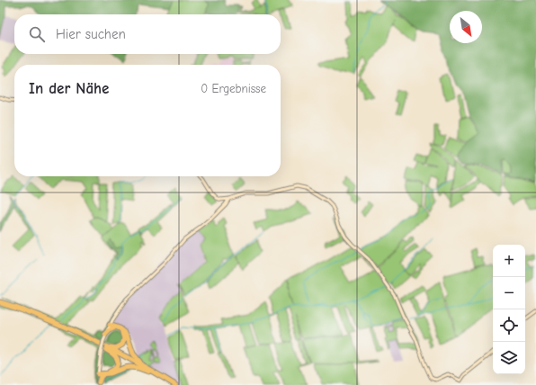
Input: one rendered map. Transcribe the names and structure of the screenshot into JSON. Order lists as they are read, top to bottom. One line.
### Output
{"north":"bottom right","page":{"search":"Hier suchen","heading":["In der Nähe","0 Ergebnisse"],"map_buttons":["+","−"]}}
